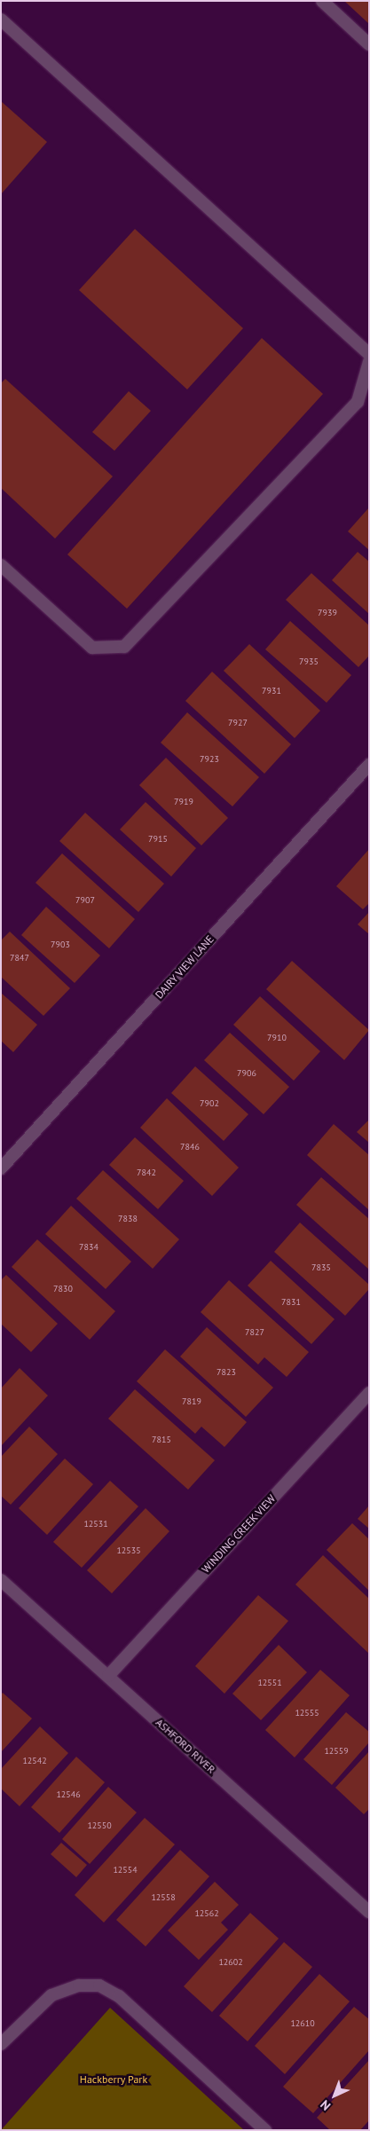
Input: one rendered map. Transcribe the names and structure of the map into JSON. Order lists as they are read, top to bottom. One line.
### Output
{"streets":{"street":["DAIRY VIEW LANE","WINDING CREEK VIEW","ASHFORD RIVER"]},"crossings":[["WINDING CREEK VIEW","ASHFORD RIVER"]],"parks":["Hackberry Park"],"house_numbers":["7939","7935","7931","7927","7923","7919","7915","7907","7903","7847","7910","7906","7902","7846","7842","7838","7834","7835","7830","7831","7827","7823","7819","7815","12531","12535","12551","12555","12559","12542","12546","12550","12554","12558","12562","12602","12610"],"north":"bottom left"}
